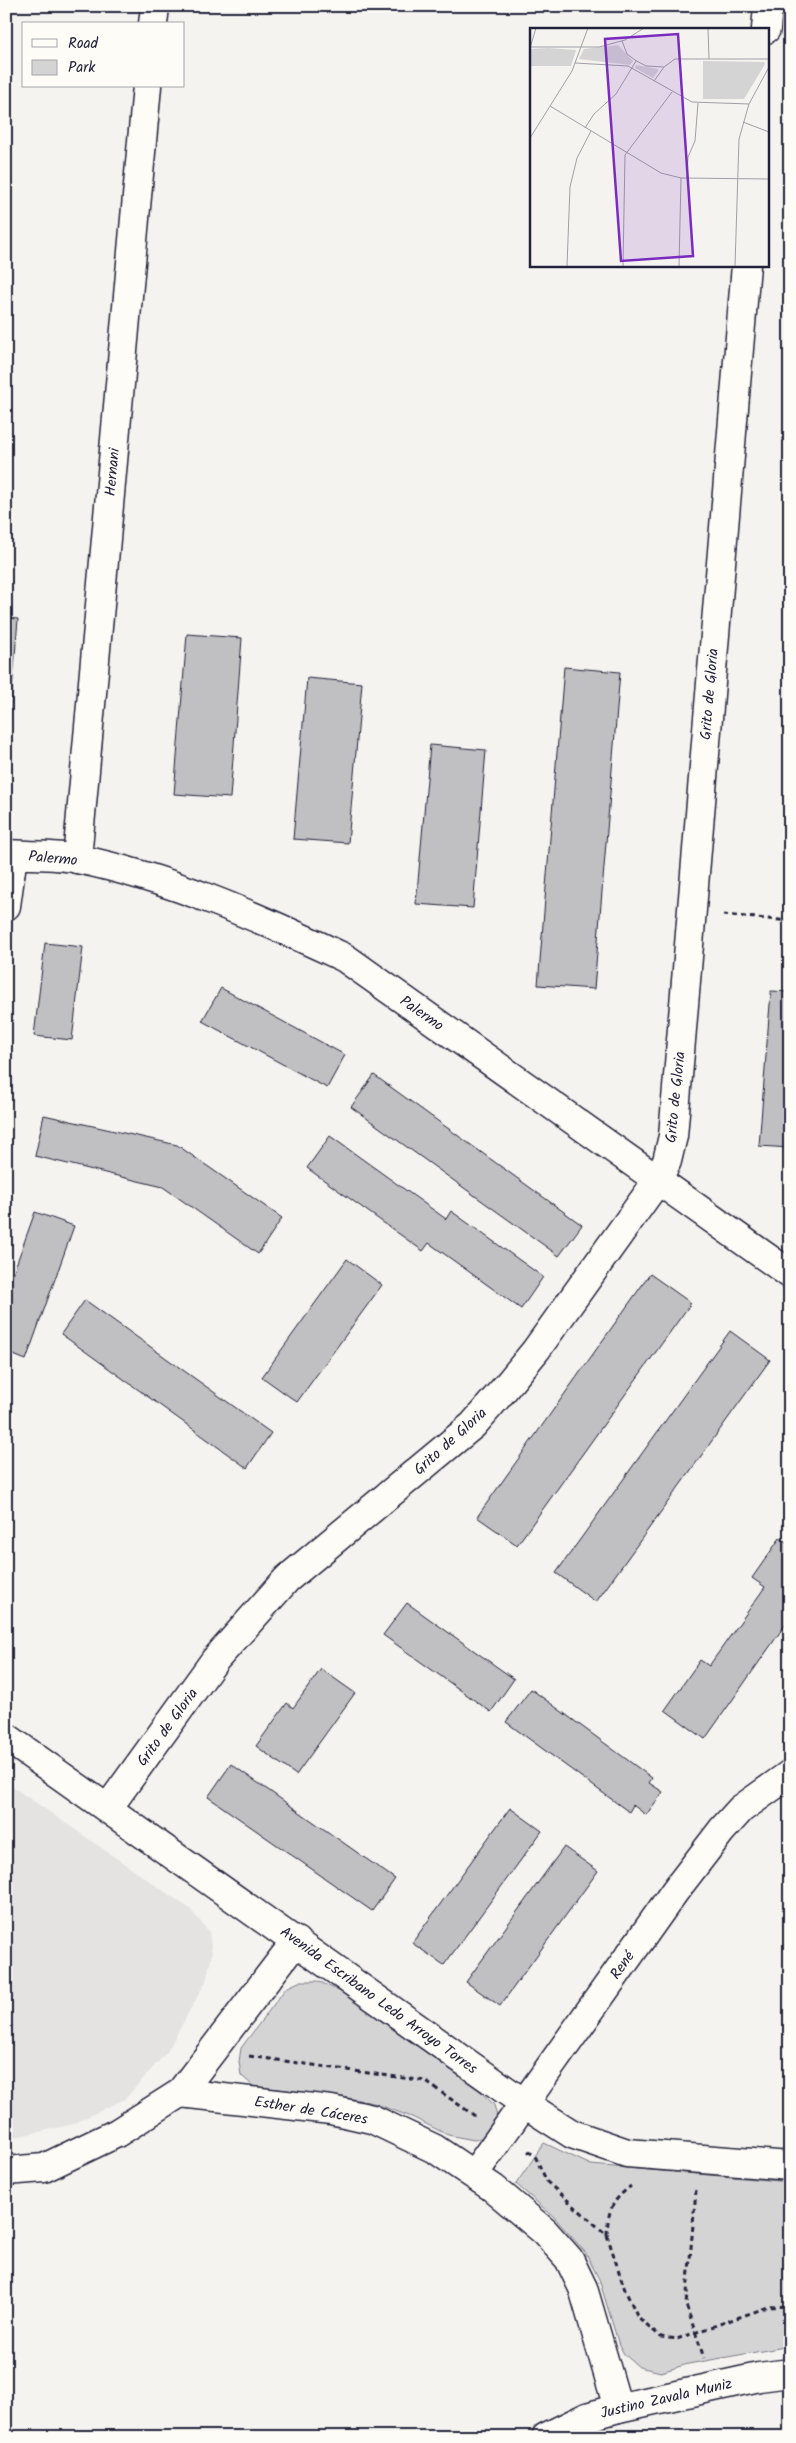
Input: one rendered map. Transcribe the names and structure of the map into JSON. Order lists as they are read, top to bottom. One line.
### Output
{"streets":{"street":["Hernani","Grito de Gloria","Palermo","René","Avenida Escribano Ledo Arroyo Torres","Esther de Cáceres","Justino Zavala Muniz"]},"crossings":[["Hernani","Palermo"],["Grito de Gloria","Palermo"],["Grito de Gloria","Avenida Escribano Ledo Arroyo Torres"],["René","Avenida Escribano Ledo Arroyo Torres"],["René","Esther de Cáceres"],["Esther de Cáceres","Justino Zavala Muniz"]],"legend":["Road","Park"]}
